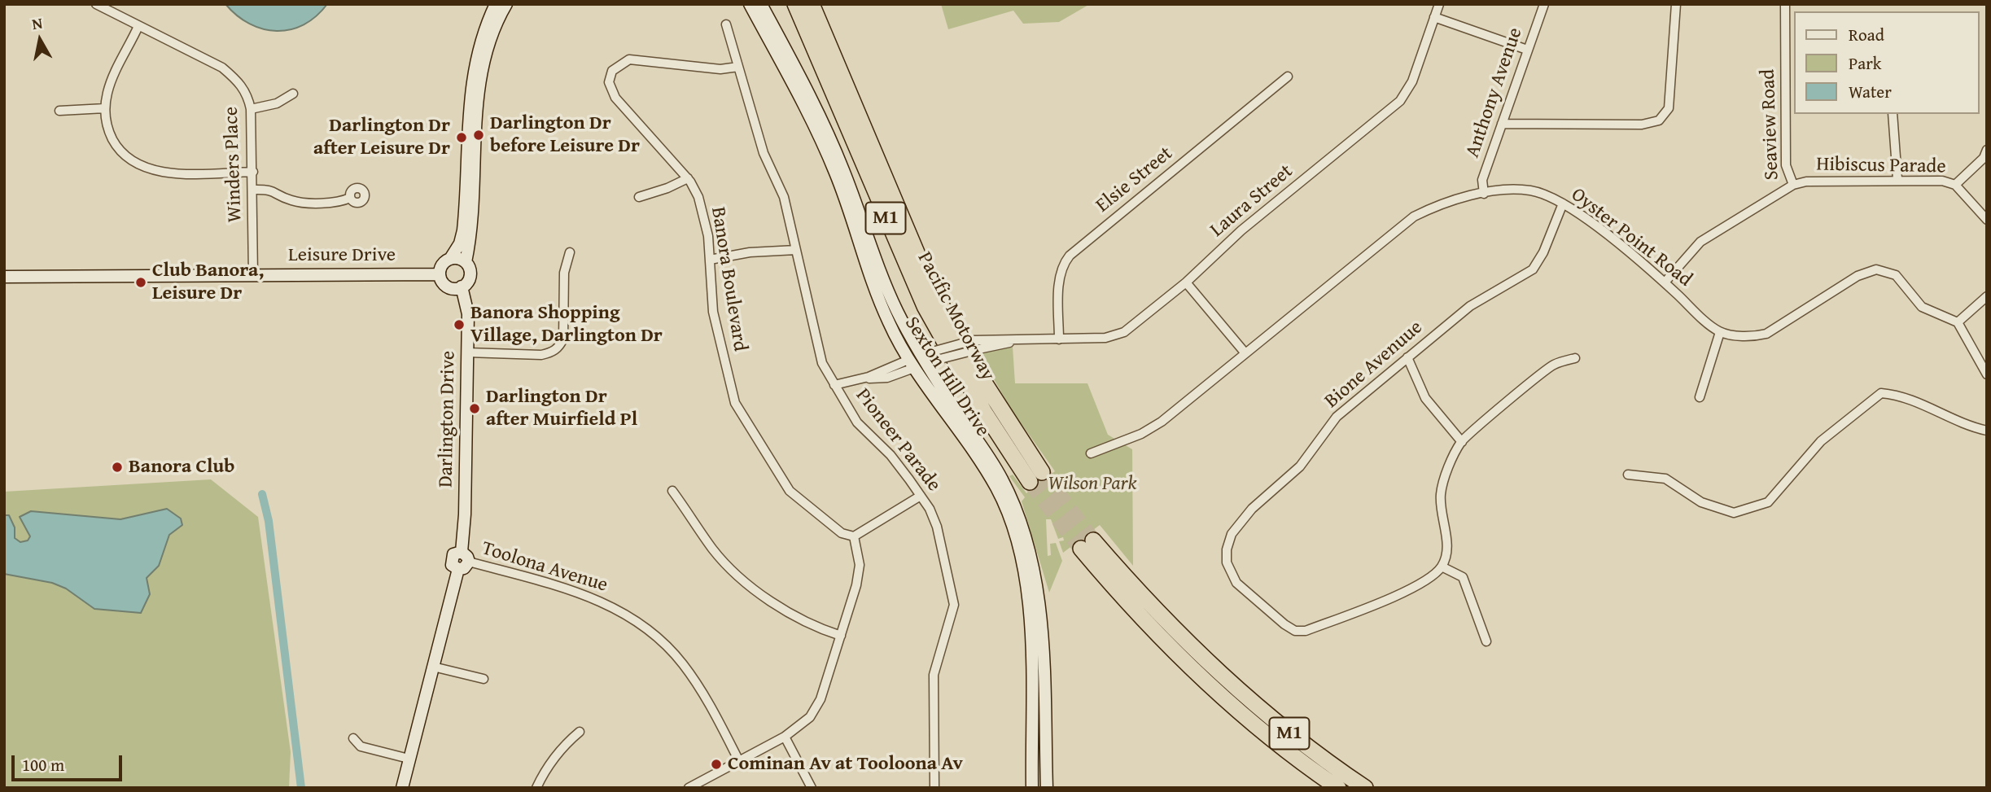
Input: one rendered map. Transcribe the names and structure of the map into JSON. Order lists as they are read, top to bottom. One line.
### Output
{"streets":{"highway":["M1","Pacific Motorway"],"street":["Anthony Avenue","Seaview Road","Winders Place","Hibiscus Parade","Elsie Street","Laura Street","Oyster Point Road","Leisure Drive","Banora Boulevard","Bione Avenuue","Sexton Hill Drive","Darlington Drive","Pioneer Parade","Toolona Avenue"]},"crossings":[["Anthony Avenue","Oyster Point Road"],["Seaview Road","Hibiscus Parade"],["Seaview Road","Oyster Point Road"],["Winders Place","Leisure Drive"],["Elsie Street","Laura Street"],["Laura Street","Sexton Hill Drive"],["Oyster Point Road","Bione Avenuue"],["Leisure Drive","Darlington Drive"],["Banora Boulevard","Pioneer Parade"],["Darlington Drive","Toolona Avenue"]],"parks":["Wilson Park"],"places":["Darlington Dr before Leisure Dr","Darlington Dr after Leisure Dr","Club Banora, Leisure Dr","Banora Shopping Village, Darlington Dr","Darlington Dr after Muirfield Pl","Banora Club","Cominan Av at Tooloona Av"],"legend":["Road","Park","Water"],"scale_bar":"100 m","north":"top"}
